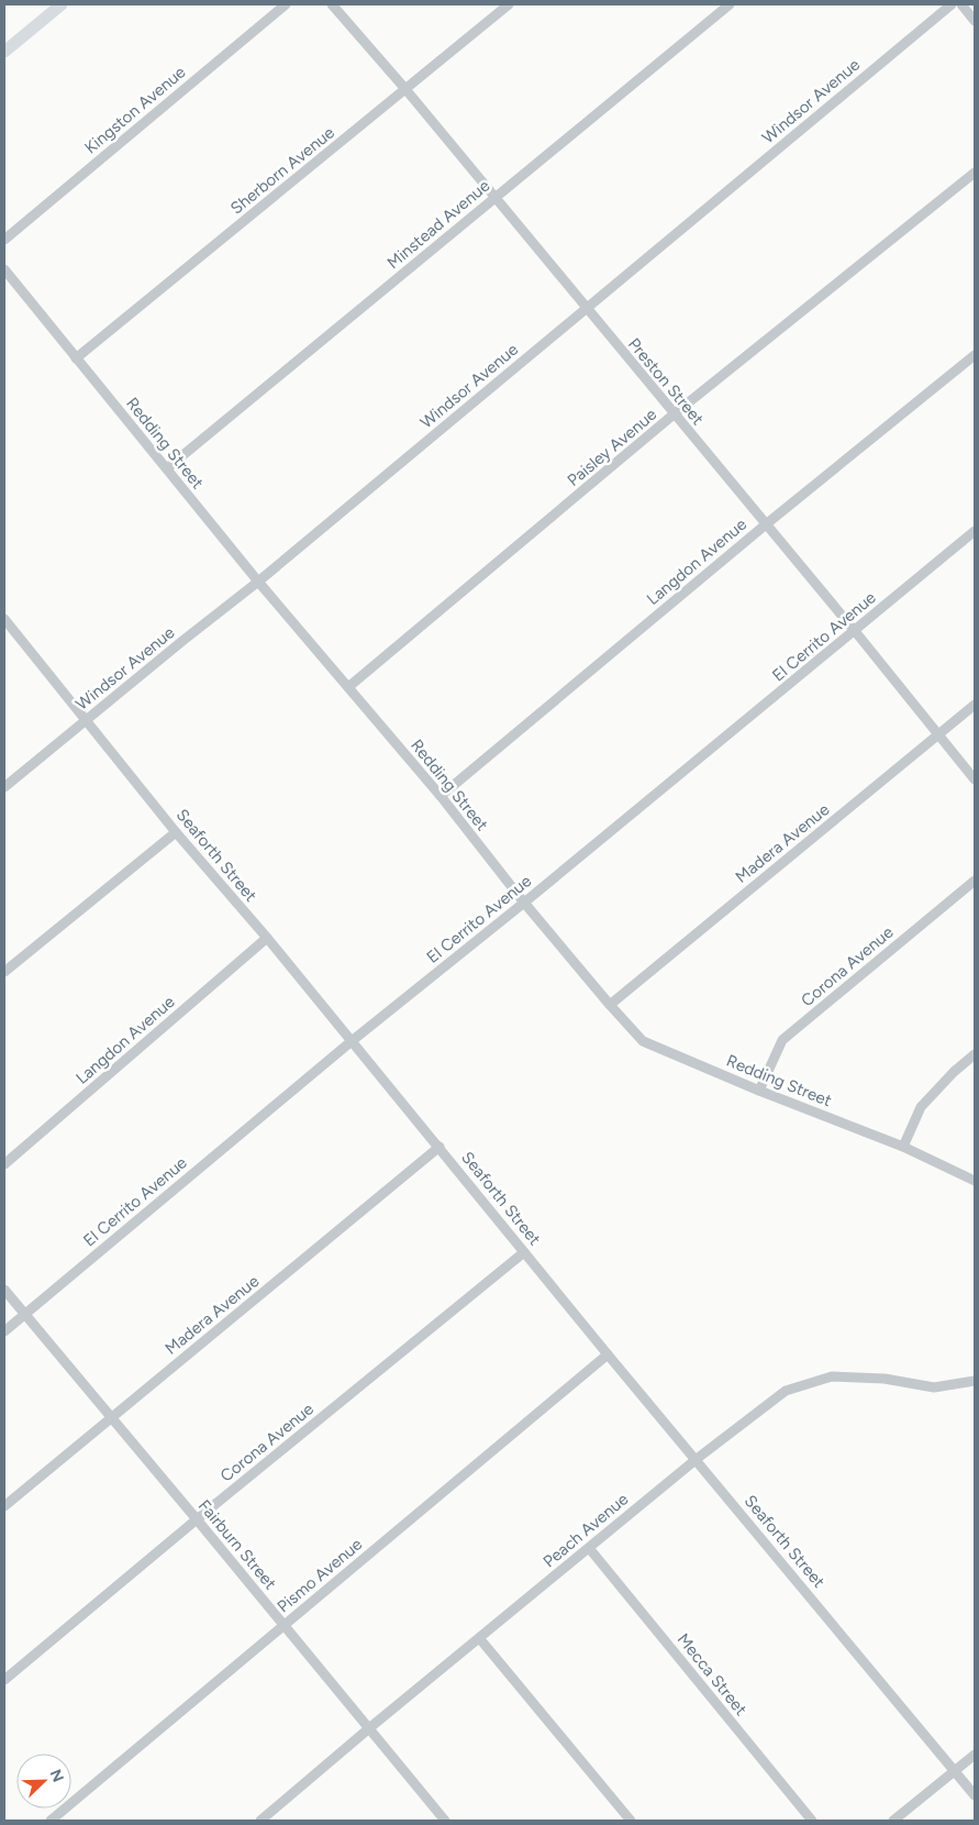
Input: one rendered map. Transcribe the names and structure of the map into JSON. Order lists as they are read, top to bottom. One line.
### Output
{"streets":{"street":["Windsor Avenue","Kingston Avenue","Sherborn Avenue","Minstead Avenue","Preston Street","Redding Street","Paisley Avenue","Langdon Avenue","El Cerrito Avenue","Madera Avenue","Seaforth Street","Corona Avenue","Peach Avenue","Fairburn Street","Pismo Avenue","Mecca Street"]},"crossings":[["Windsor Avenue","Preston Street"],["Windsor Avenue","Redding Street"],["Windsor Avenue","Seaforth Street"],["Sherborn Avenue","Preston Street"],["Sherborn Avenue","Redding Street"],["Minstead Avenue","Preston Street"],["Minstead Avenue","Redding Street"],["Preston Street","Paisley Avenue"],["Preston Street","Langdon Avenue"],["Preston Street","El Cerrito Avenue"],["Preston Street","Madera Avenue"],["Redding Street","Paisley Avenue"],["Redding Street","Langdon Avenue"],["Redding Street","El Cerrito Avenue"],["Redding Street","Madera Avenue"],["Redding Street","Corona Avenue"],["Langdon Avenue","Seaforth Street"],["El Cerrito Avenue","Seaforth Street"],["El Cerrito Avenue","Fairburn Street"],["Madera Avenue","Seaforth Street"],["Madera Avenue","Fairburn Street"],["Seaforth Street","Corona Avenue"],["Seaforth Street","Peach Avenue"],["Seaforth Street","Pismo Avenue"],["Corona Avenue","Fairburn Street"],["Peach Avenue","Fairburn Street"],["Peach Avenue","Mecca Street"],["Fairburn Street","Pismo Avenue"]],"north":"top right"}
